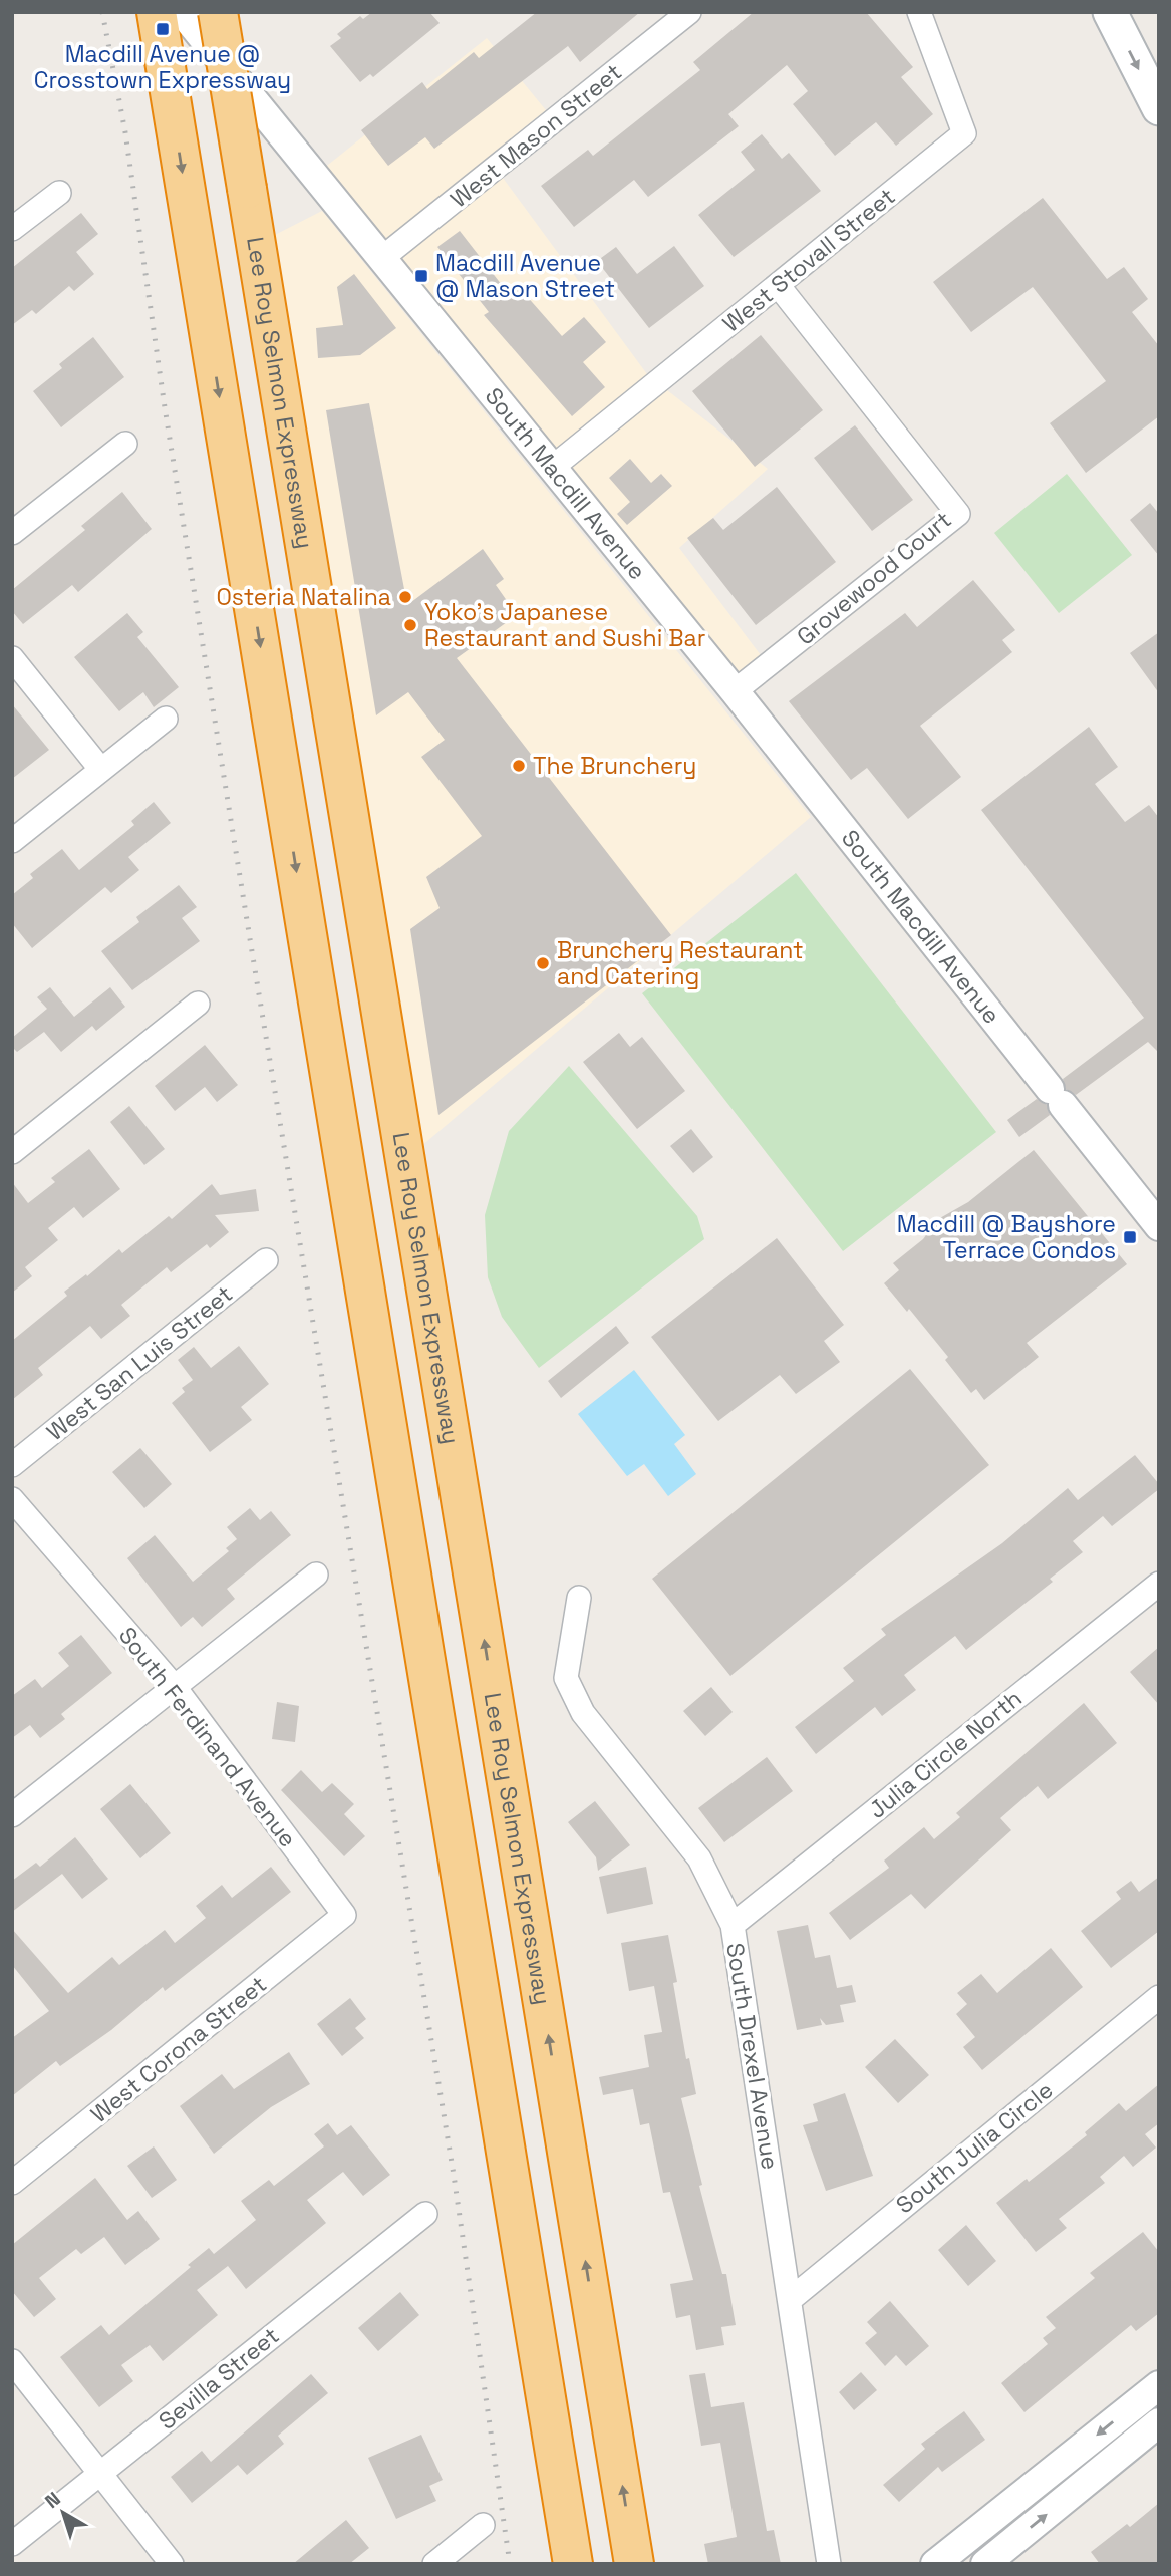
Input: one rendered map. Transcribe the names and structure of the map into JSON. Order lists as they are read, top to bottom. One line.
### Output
{"streets":{"highway":["Lee Roy Selmon Expressway"],"street":["West Mason Street","West Stovall Street","South Macdill Avenue","Grovewood Court","West San Luis Street","South Ferdinand Avenue","Julia Circle North","West Corona Street","South Drexel Avenue","South Julia Circle","Sevilla Street"]},"crossings":[["West Mason Street","South Macdill Avenue"],["West Stovall Street","South Macdill Avenue"],["West Stovall Street","Grovewood Court"],["South Macdill Avenue","Grovewood Court"],["South Ferdinand Avenue","West Corona Street"],["Julia Circle North","South Drexel Avenue"],["South Drexel Avenue","South Julia Circle"]],"places":{"transit":["Macdill Avenue @ Crosstown Expressway","Macdill Avenue @ Mason Street","Macdill @ Bayshore Terrace Condos"],"other":["Osteria Natalina","Yoko's Japanese Restaurant and Sushi Bar","The Brunchery","Brunchery Restaurant and Catering"]},"north":"top left"}
